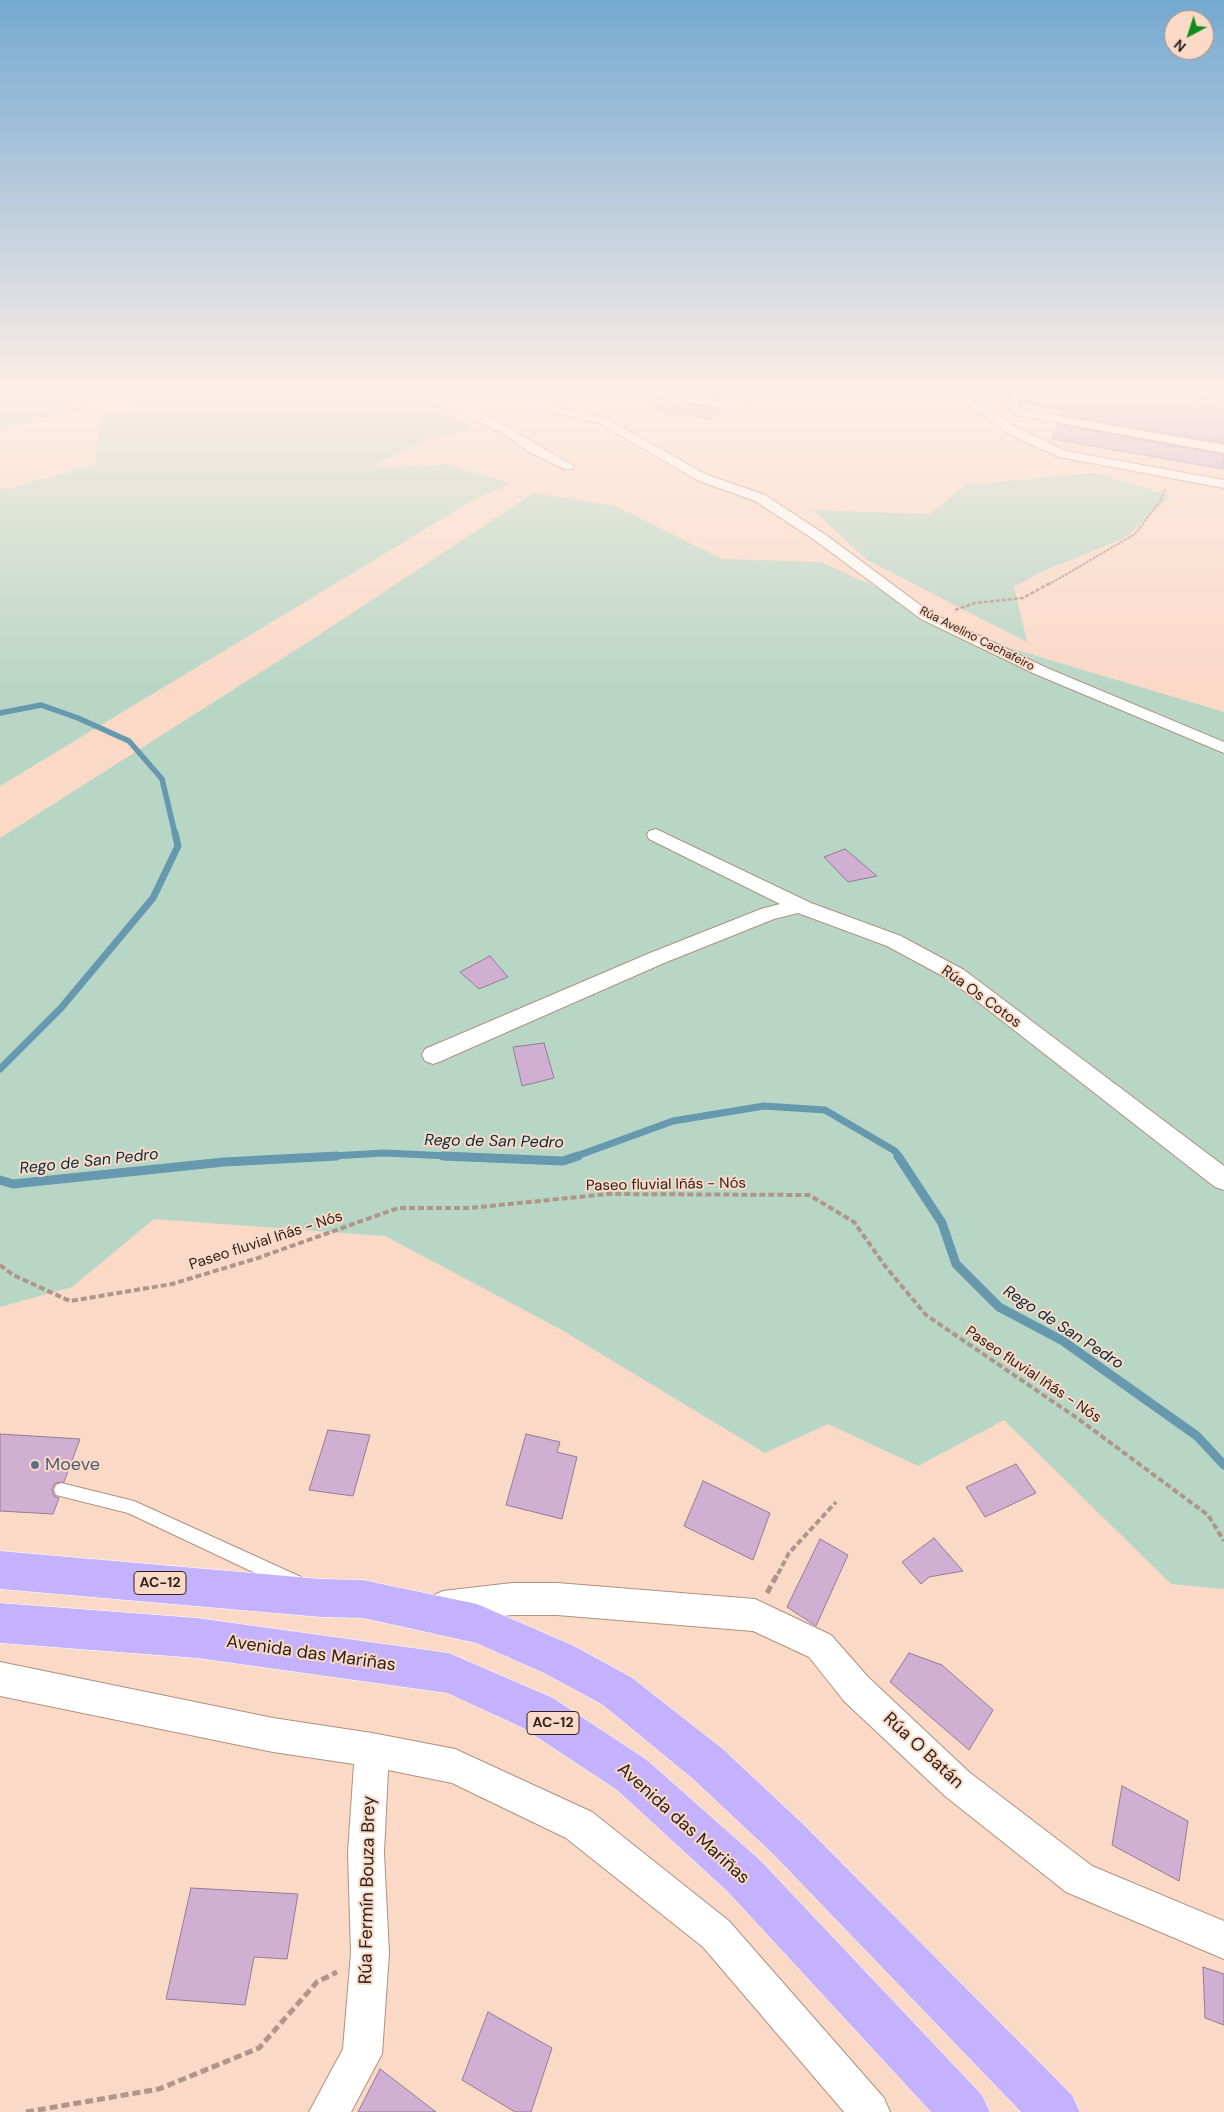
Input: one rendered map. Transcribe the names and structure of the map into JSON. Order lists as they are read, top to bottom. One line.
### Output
{"streets":{"highway":["AC-12","Avenida das Mariñas"],"street":["Rúa Avelino Cachafeiro","Rúa Os Cotos","Rúa O Batán","Rúa Fermín Bouza Brey"],"path":["Paseo fluvial Iñás - Nós"]},"water":["Rego de San Pedro"],"places":["Moeve"],"north":"bottom left"}
